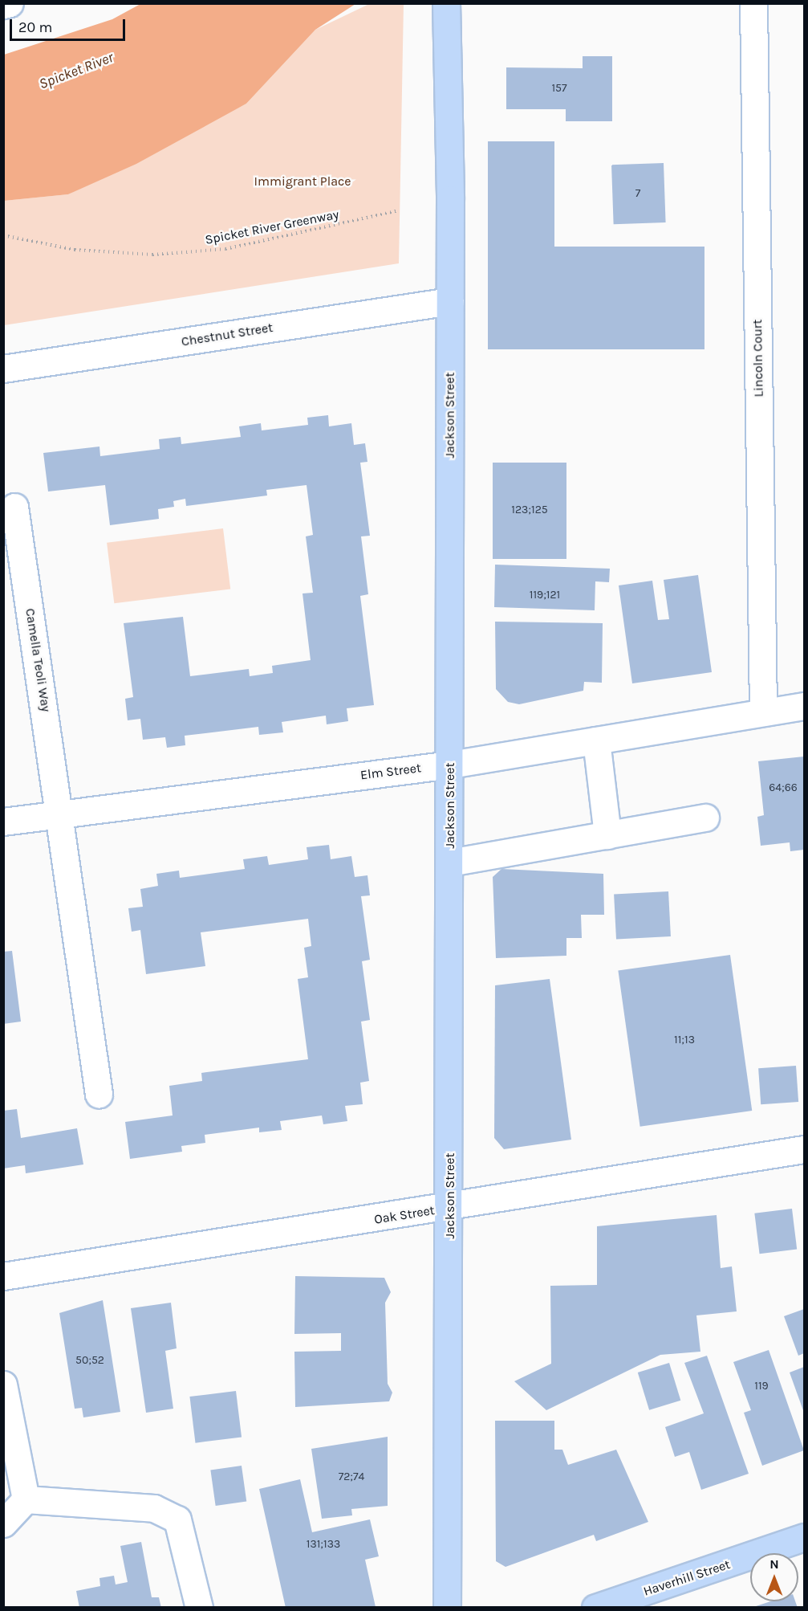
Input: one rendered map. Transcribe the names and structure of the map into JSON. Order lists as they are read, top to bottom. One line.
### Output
{"streets":{"main road":["Jackson Street","Haverhill Street"],"street":["Chestnut Street","Lincoln Court","Camella Teoli Way","Elm Street","Oak Street"],"path":["Spicket River Greenway"]},"crossings":[["Chestnut Street","Jackson Street"],["Lincoln Court","Elm Street"],["Jackson Street","Elm Street"],["Jackson Street","Oak Street"],["Camella Teoli Way","Elm Street"]],"water":["Spicket River"],"parks":["Immigrant Place"],"house_numbers":["157","7","123;125","119;121","64;66","11;13","50;52","119","72;74","131;133"],"scale_bar":"20 m","north":"top"}
